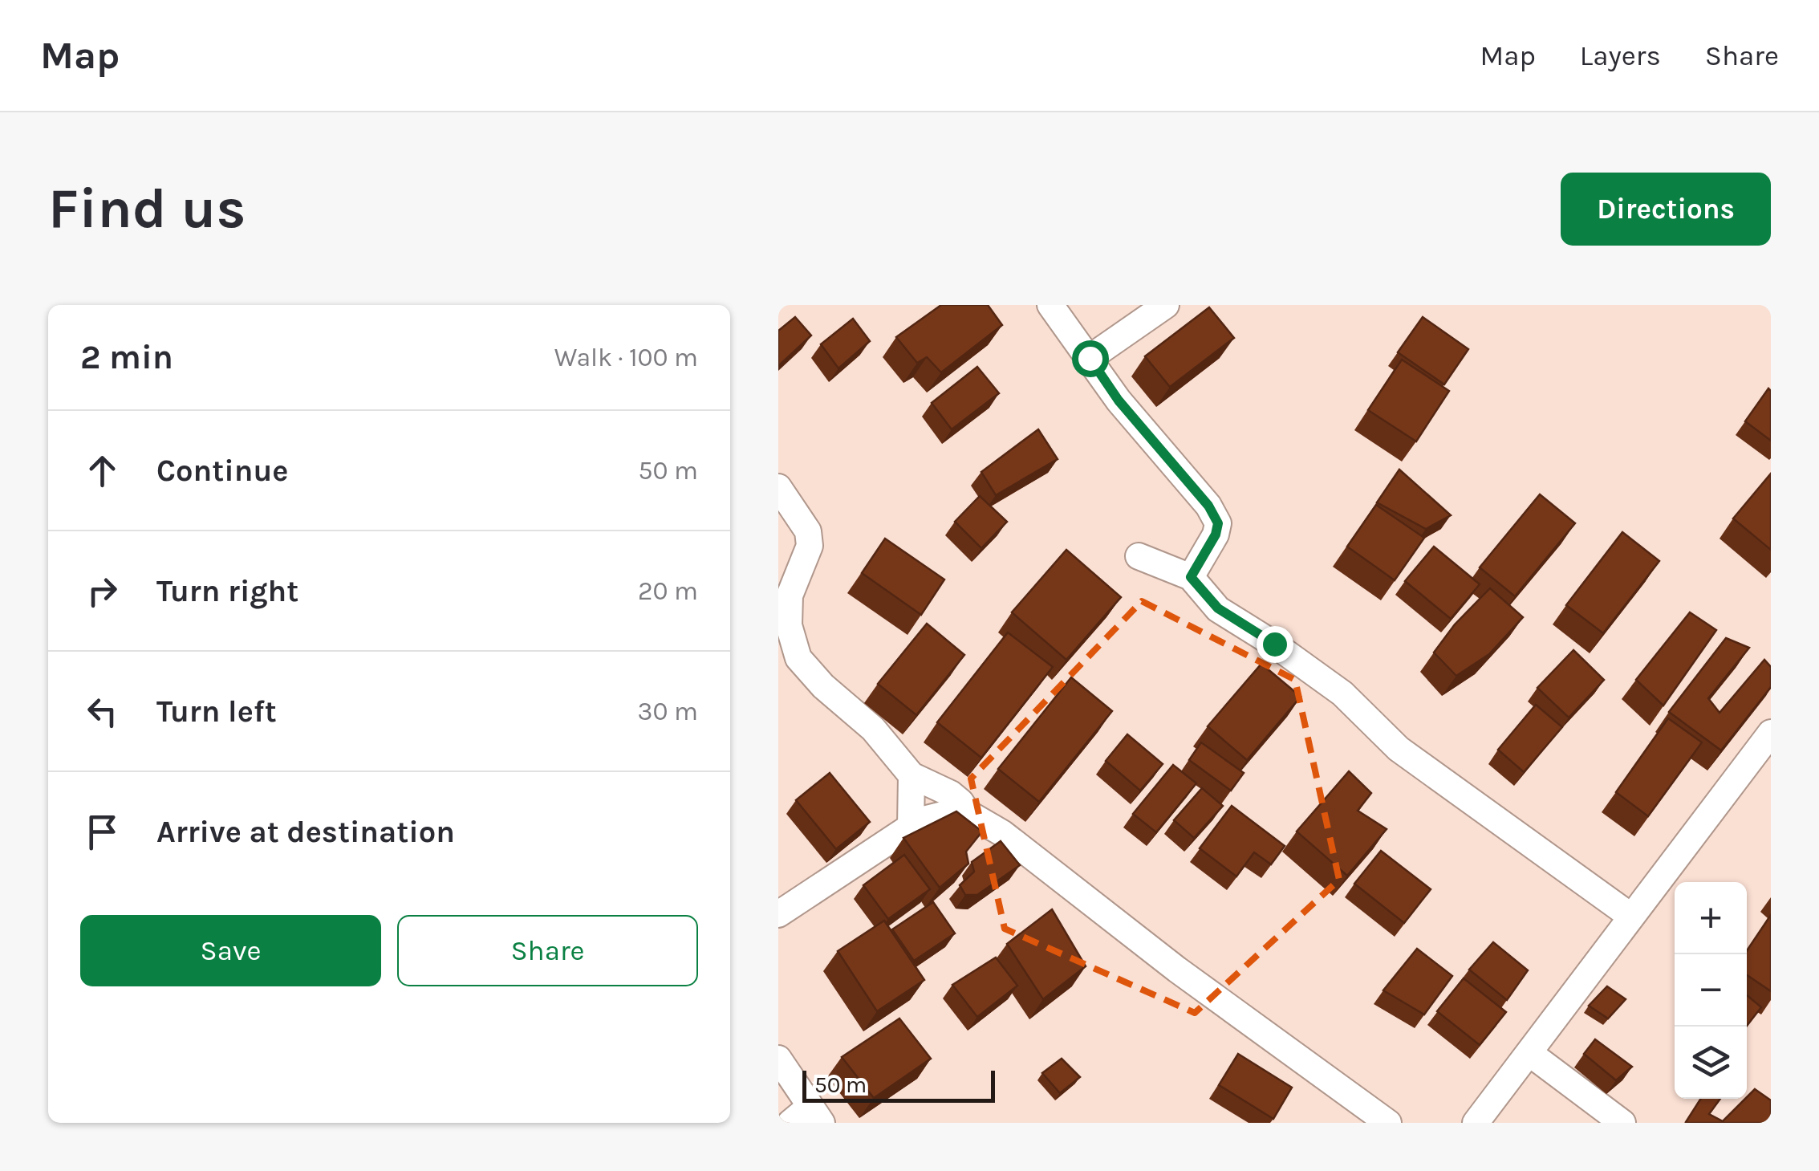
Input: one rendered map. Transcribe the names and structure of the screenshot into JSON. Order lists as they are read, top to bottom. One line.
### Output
{"scale_bar":"50 m","page":{"header":"Map","nav":["Map","Layers","Share"],"buttons":["Directions",["Save","Share"]],"title":"Find us","heading":["2 min","Walk · 100 m"],"list":[["Continue","50 m"],["Turn right","20 m"],["Turn left","30 m"],"Arrive at destination"],"map_buttons":["+","−"],"scale":"50 m"}}
